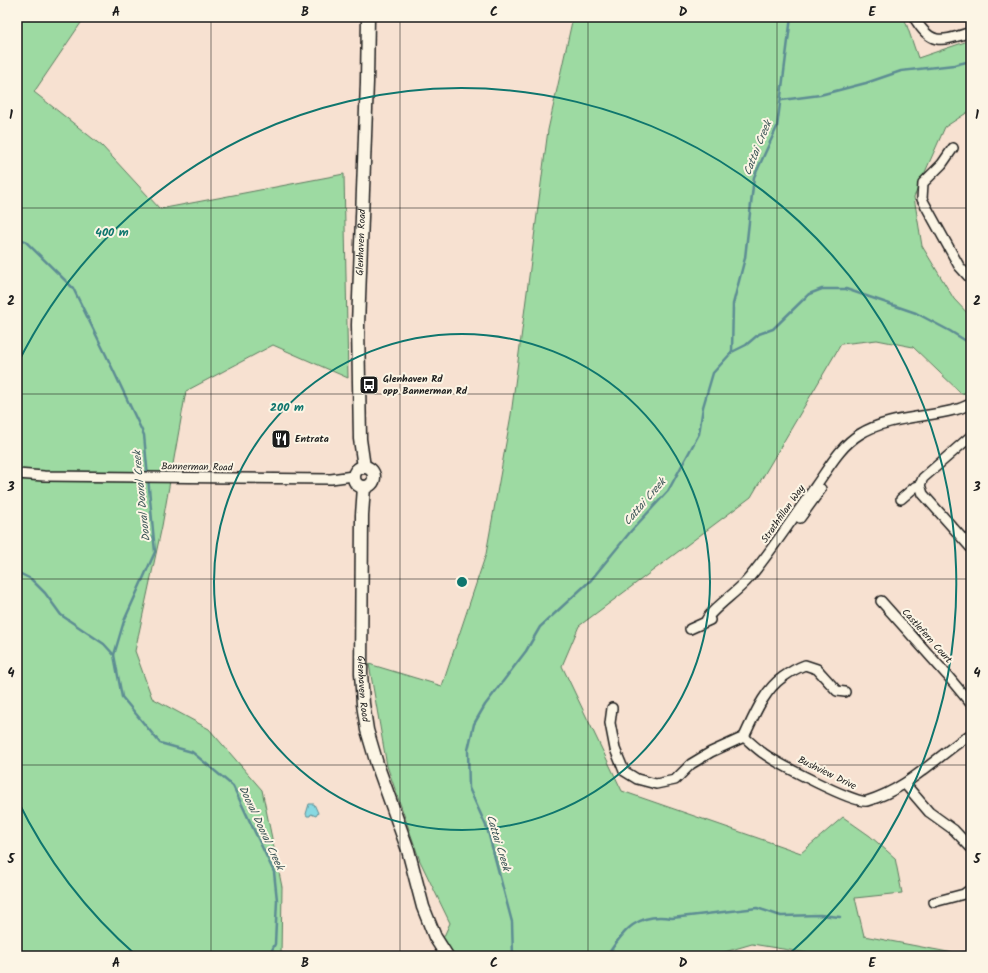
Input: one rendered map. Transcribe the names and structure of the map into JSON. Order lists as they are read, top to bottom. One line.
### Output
{"streets":{"main road":["Glenhaven Road"],"street":["Bannerman Road","Strathfillan Way","Castlefern Court","Bushview Drive"]},"crossings":[["Glenhaven Road","Bannerman Road"]],"water":["Cattai Creek","Dooral Dooral Creek"],"places":{"bus stop":["Glenhaven Rd opp Bannerman Rd"],"restaurant":["Entrata"]},"grid":{"columns":["A","B","C","D","E"],"rows":["1","2","3","4","5"]},"rings":["400 m","200 m"]}
